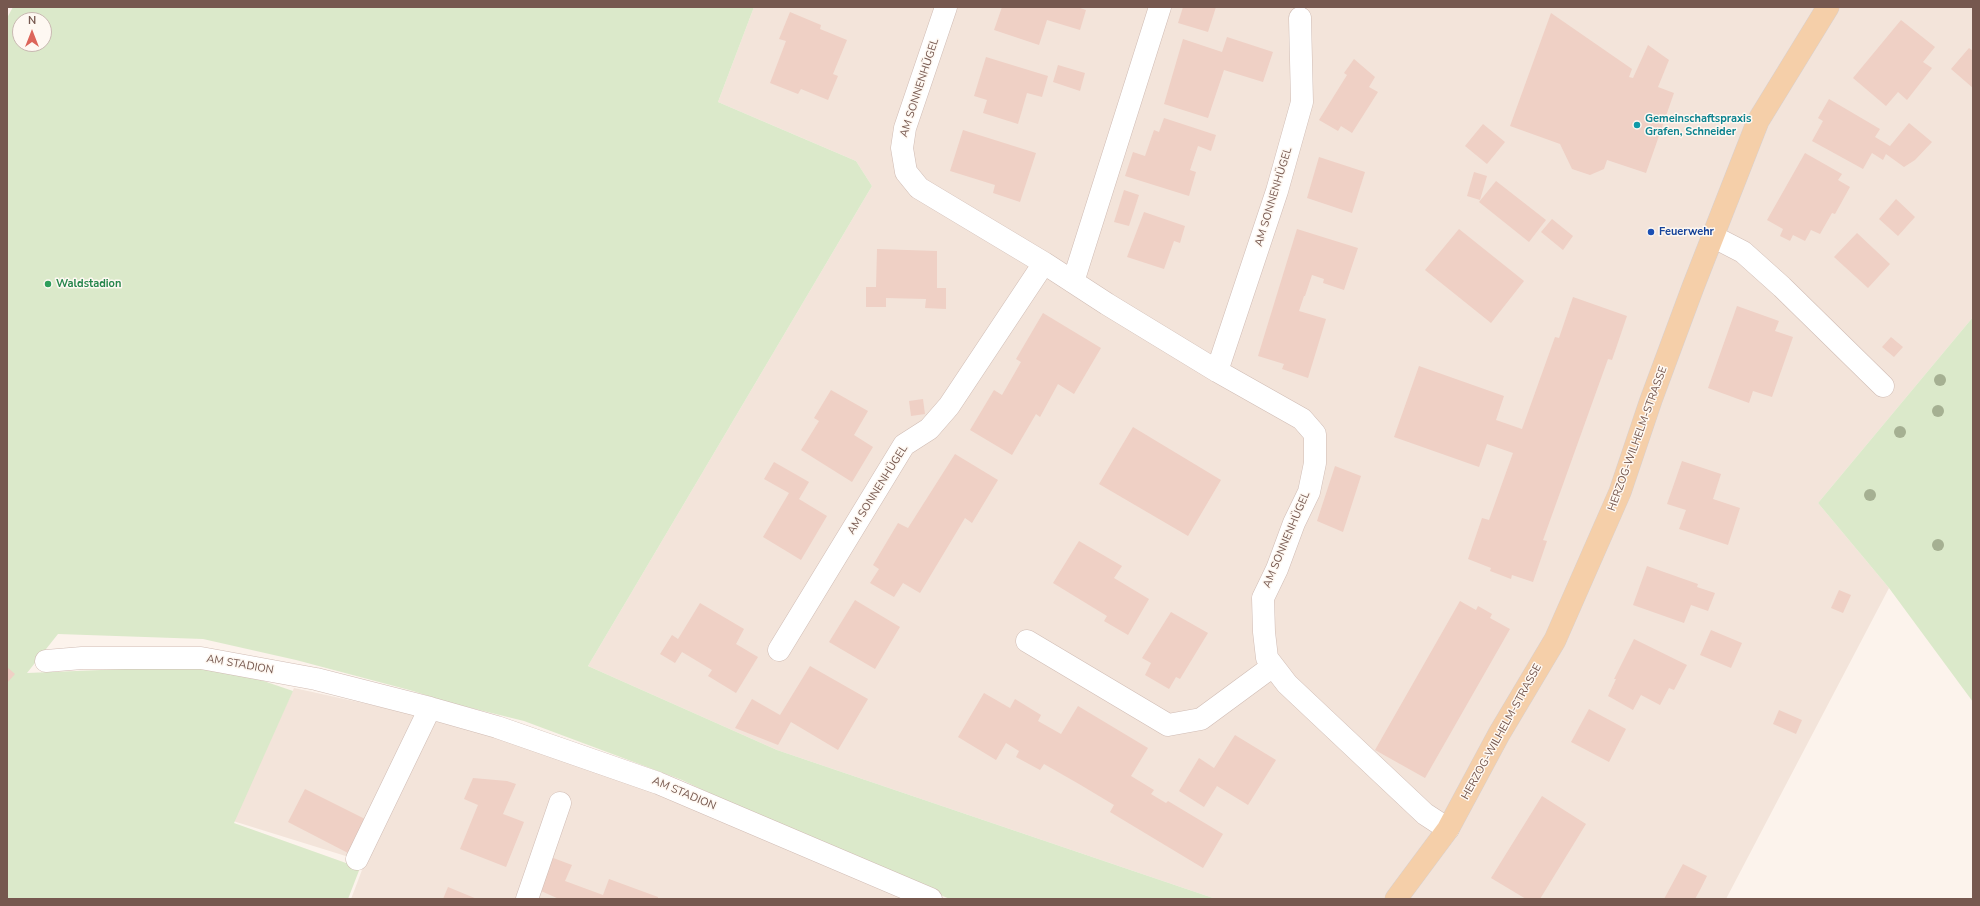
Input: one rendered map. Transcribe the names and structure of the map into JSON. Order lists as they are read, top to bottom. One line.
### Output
{"streets":{"main road":["HERZOG-WILHELM-STRASSE"],"street":["AM SONNENHÜGEL","AM STADION"]},"crossings":[["AM SONNENHÜGEL","HERZOG-WILHELM-STRASSE"]],"places":["Gemeinschaftspraxis Grafen, Schneider","Feuerwehr","Waldstadion"],"north":"top"}
